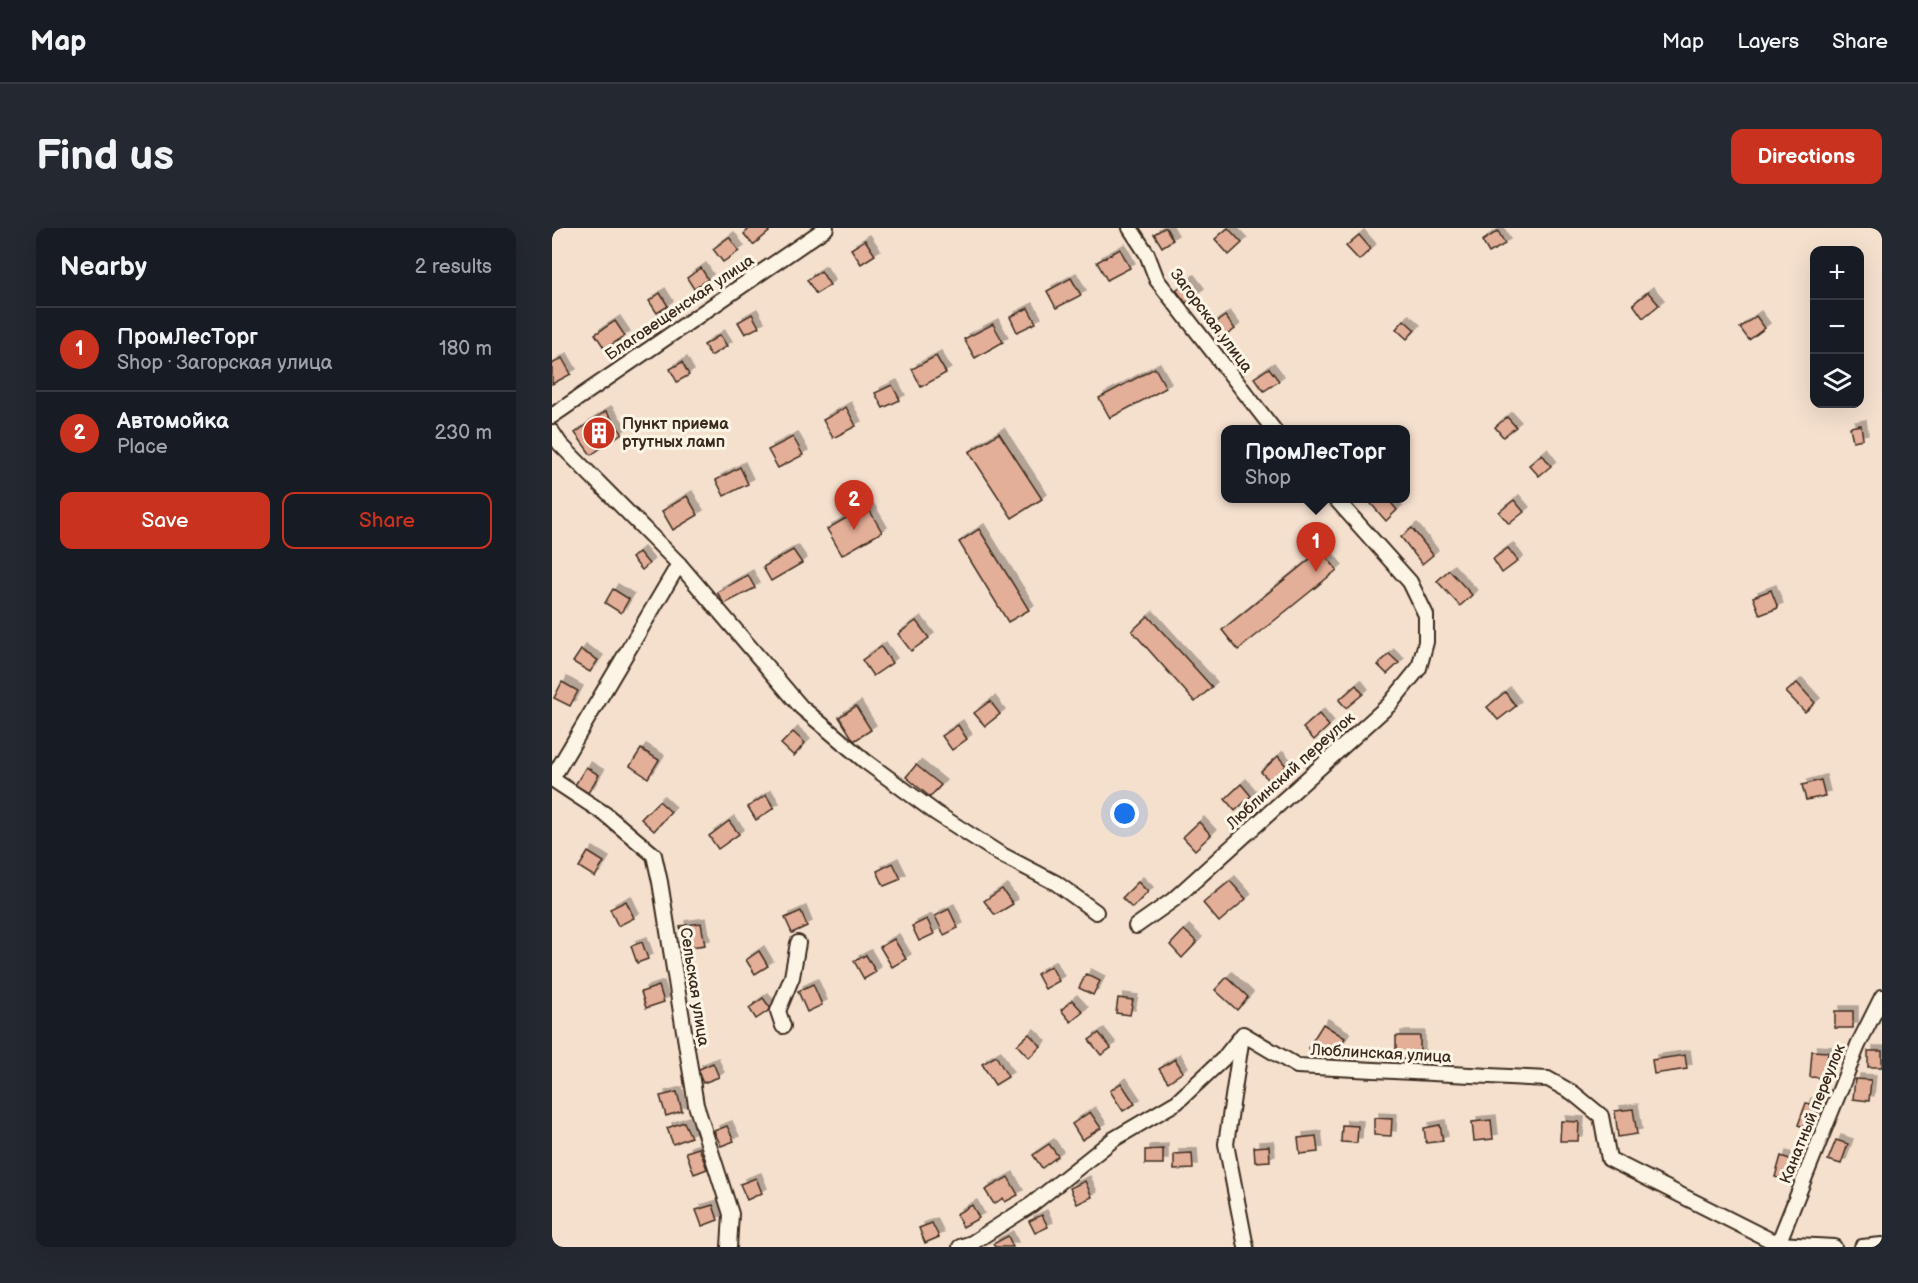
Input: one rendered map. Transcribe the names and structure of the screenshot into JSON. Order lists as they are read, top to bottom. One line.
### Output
{"streets":{"street":["Благовещенская улица","Загорская улица","Люблинский переулок","Сельская улица","Люблинская улица","Канатный переулок"]},"crossings":[["Люблинская улица","Канатный переулок"]],"places":{"building":["Пункт приема ртутных ламп"]},"page":{"header":"Map","nav":["Map","Layers","Share"],"buttons":["Directions",["Save","Share"]],"title":"Find us","heading":["Nearby","2 results"],"map_buttons":["+","−"],"list":[{"mark":"1","name":"ПромЛесТорг","note":"Shop · Загорская улица","value":"180 m"},{"mark":"2","name":"Автомойка","note":"Place","value":"230 m"}],"popup":["ПромЛесТорг","Shop"],"pins":["2","1"]}}
